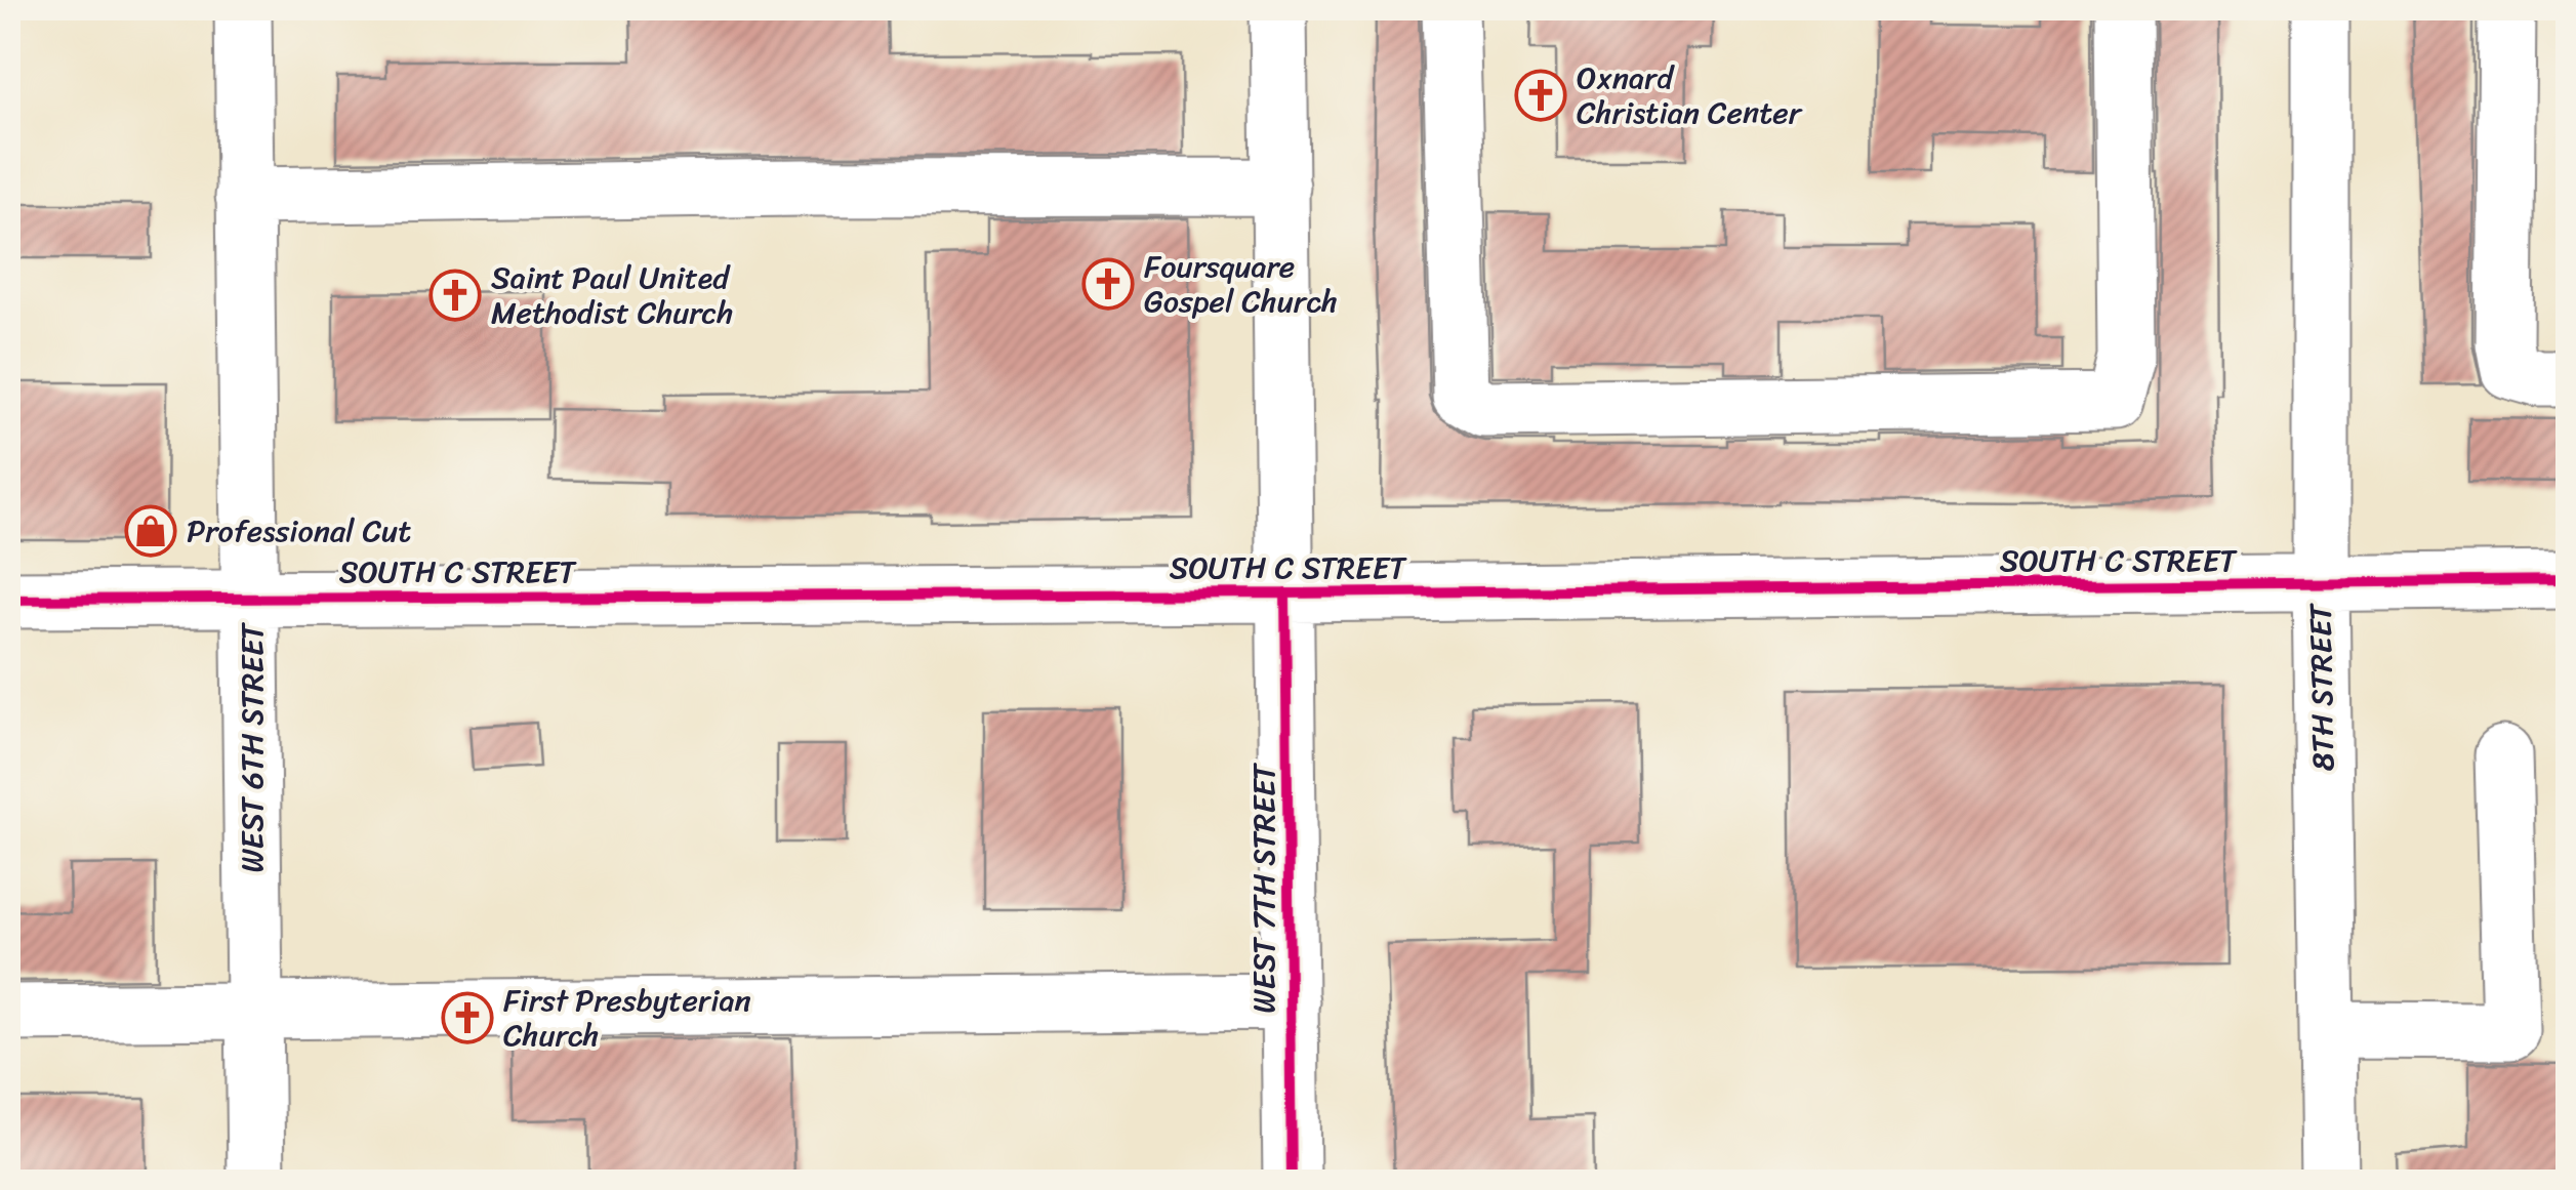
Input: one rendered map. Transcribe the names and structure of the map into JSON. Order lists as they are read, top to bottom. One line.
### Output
{"streets":{"street":["SOUTH C STREET","8TH STREET","WEST 6TH STREET","WEST 7TH STREET"]},"crossings":[["SOUTH C STREET","8TH STREET"],["SOUTH C STREET","WEST 6TH STREET"],["SOUTH C STREET","WEST 7TH STREET"]],"places":{"church":["Oxnard Christian Center","Foursquare Gospel Church","Saint Paul United Methodist Church","First Presbyterian Church"],"shop":["Professional Cut"]}}
